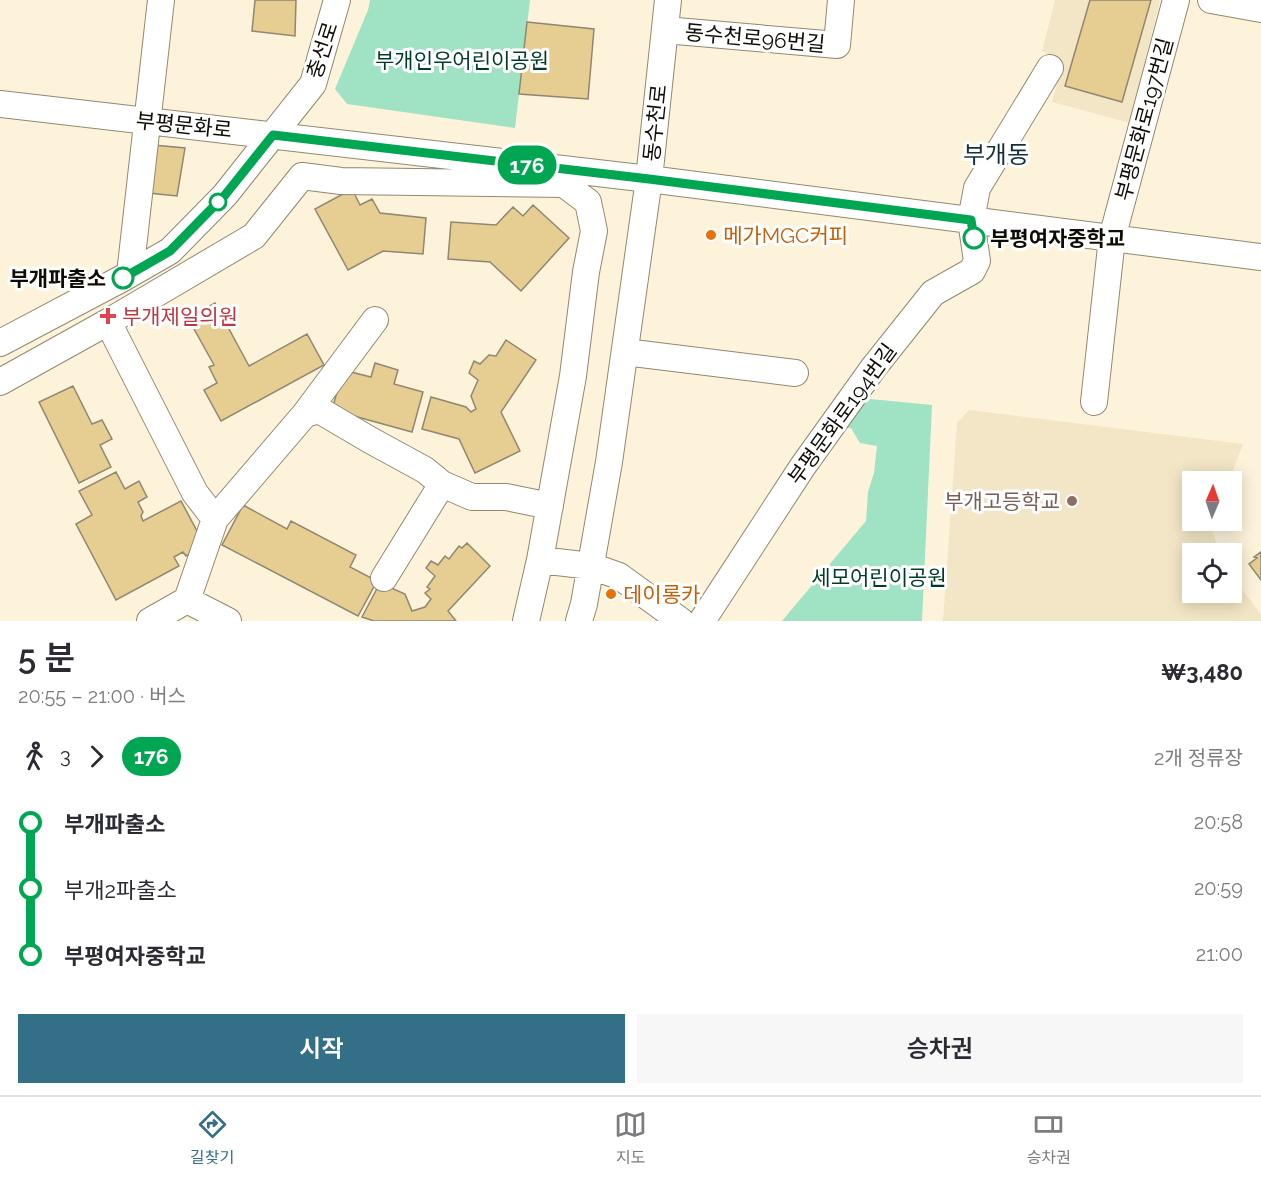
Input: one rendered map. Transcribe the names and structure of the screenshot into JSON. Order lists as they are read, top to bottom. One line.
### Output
{"streets":{"street":["동수천로96번길","충선로","부평문화로197번길","동수천로","부평문화로","부평문화로194번길"]},"crossings":[["동수천로96번길","동수천로"],["충선로","부평문화로"],["부평문화로197번길","부평문화로"],["동수천로","부평문화로"],["부평문화로","부평문화로194번길"]],"districts":["부개동"],"parks":["부개인우어린이공원","세모어린이공원"],"places":{"other":["메가MGC커피","부평여자중학교","부개파출소","부개고등학교","데이롱카"],"health":["부개제일의원"]},"lines":["bus line 176"],"north":"top","page":{"on_map":"176","heading":["5 분","20:55 – 21:00 · 버스","₩3,480"],"legs":["3","176","2개 정류장"],"list":[{"name":"부개파출소","value":"20:58"},{"name":"부개2파출소","value":"20:59"},{"name":"부평여자중학교","value":"21:00"}],"buttons":["시작","승차권"],"tabs":["길찾기","지도","승차권"]}}
